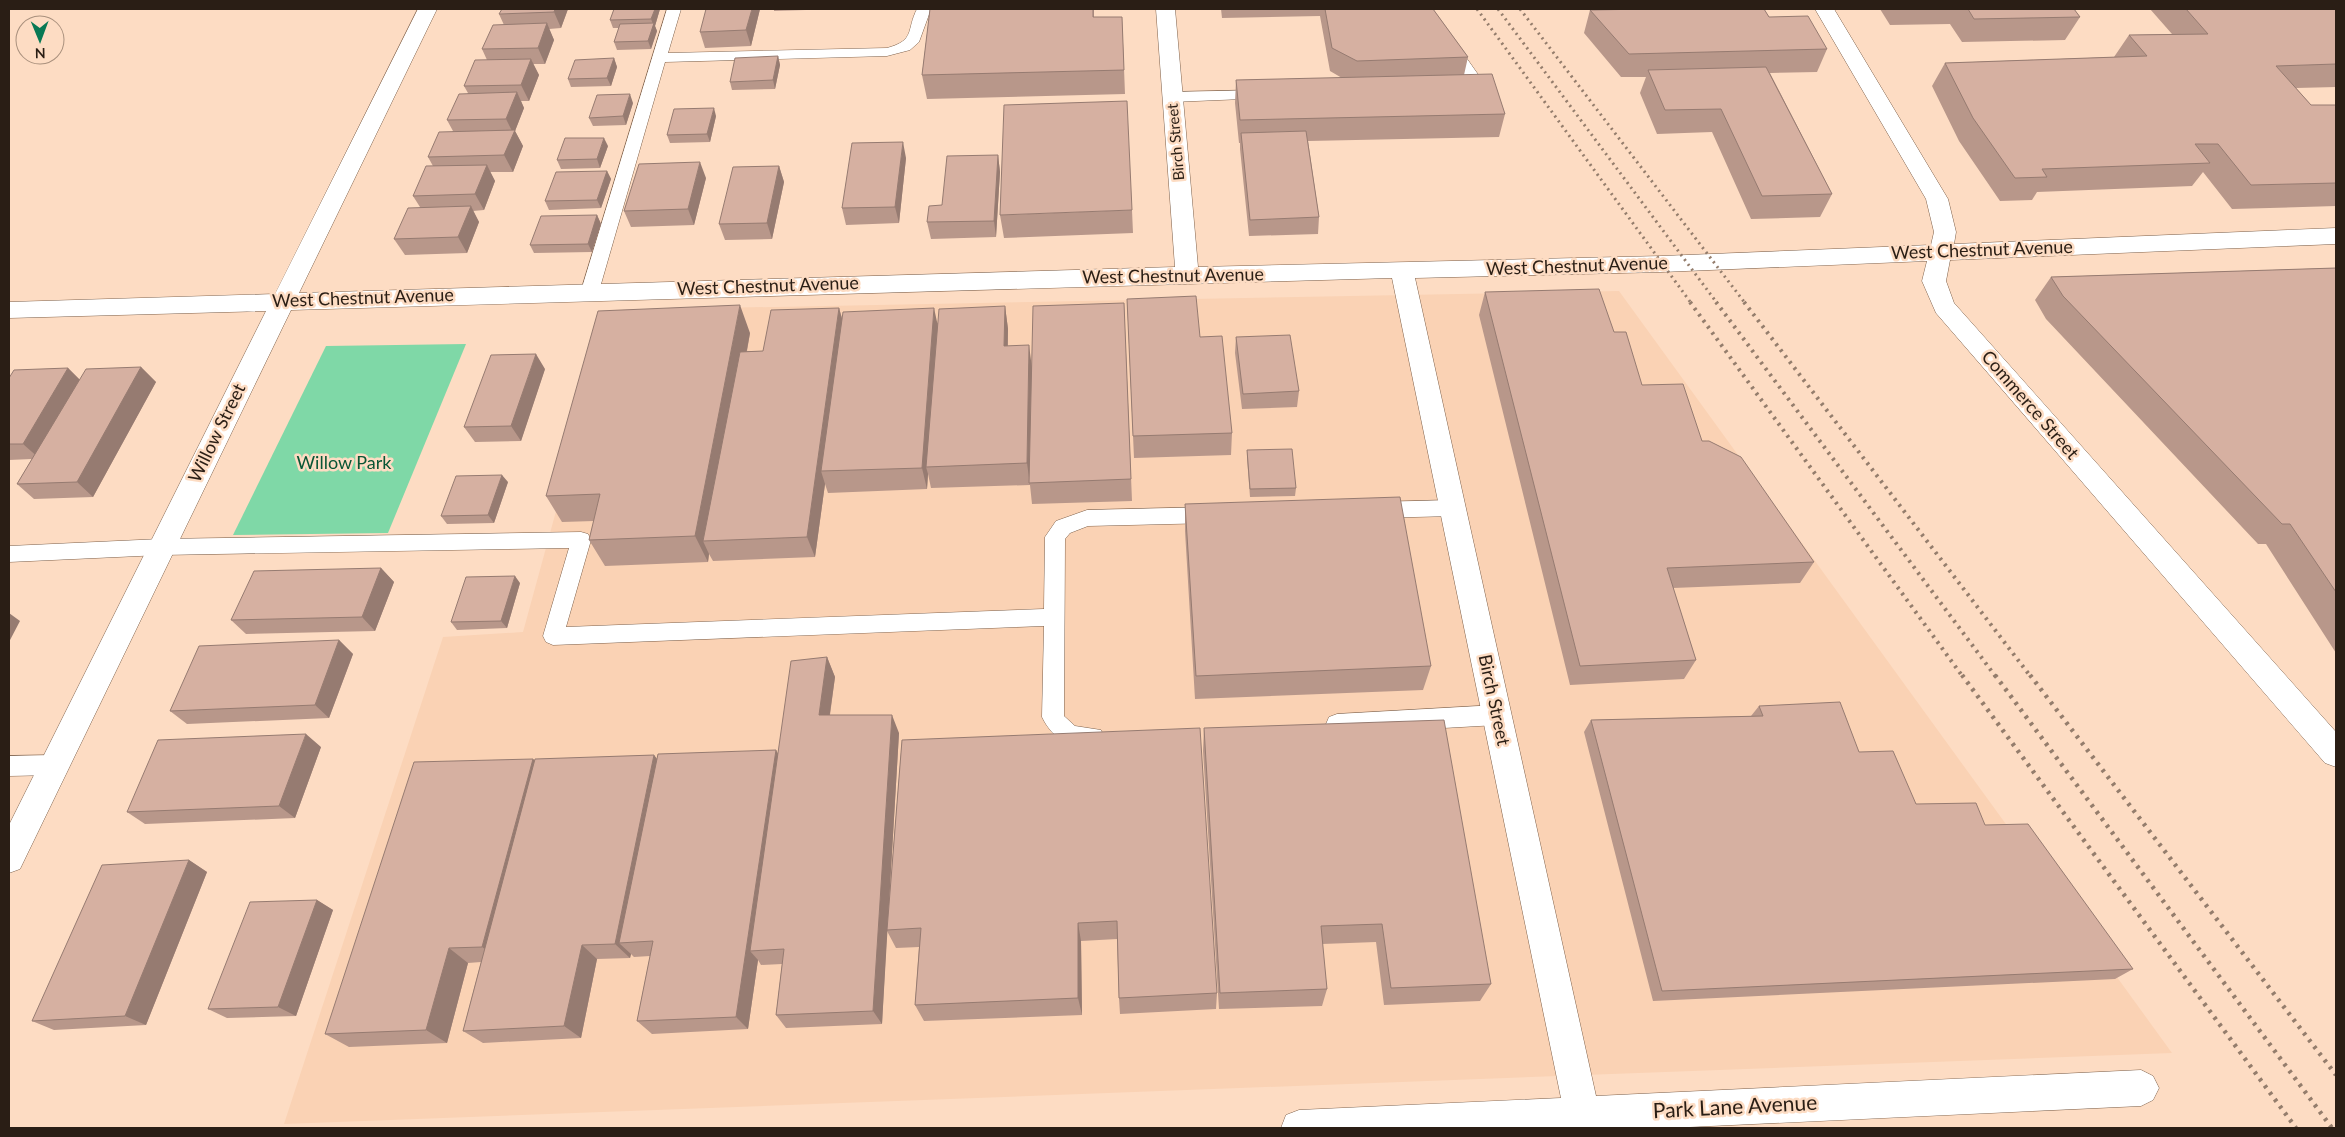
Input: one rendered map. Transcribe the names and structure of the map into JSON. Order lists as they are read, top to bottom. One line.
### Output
{"streets":{"street":["Birch Street","West Chestnut Avenue","Commerce Street","Willow Street","Park Lane Avenue"]},"crossings":[["Birch Street","West Chestnut Avenue"],["Birch Street","Park Lane Avenue"],["West Chestnut Avenue","Commerce Street"],["West Chestnut Avenue","Willow Street"]],"parks":["Willow Park"],"north":"bottom"}
